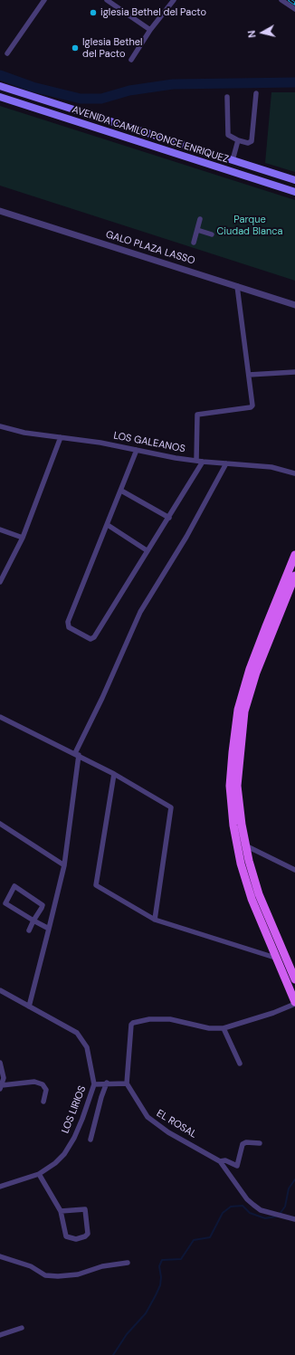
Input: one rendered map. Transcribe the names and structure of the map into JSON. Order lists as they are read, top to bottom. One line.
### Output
{"streets":{"main road":["AVENIDA CAMILO PONCE ENRIQUEZ"],"street":["GALO PLAZA LASSO","LOS GALEANOS","LOS LIRIOS","EL ROSAL"]},"parks":["Parque Ciudad Blanca"],"places":["iglesia Bethel del Pacto","Iglesia Bethel del Pacto"],"north":"left"}
